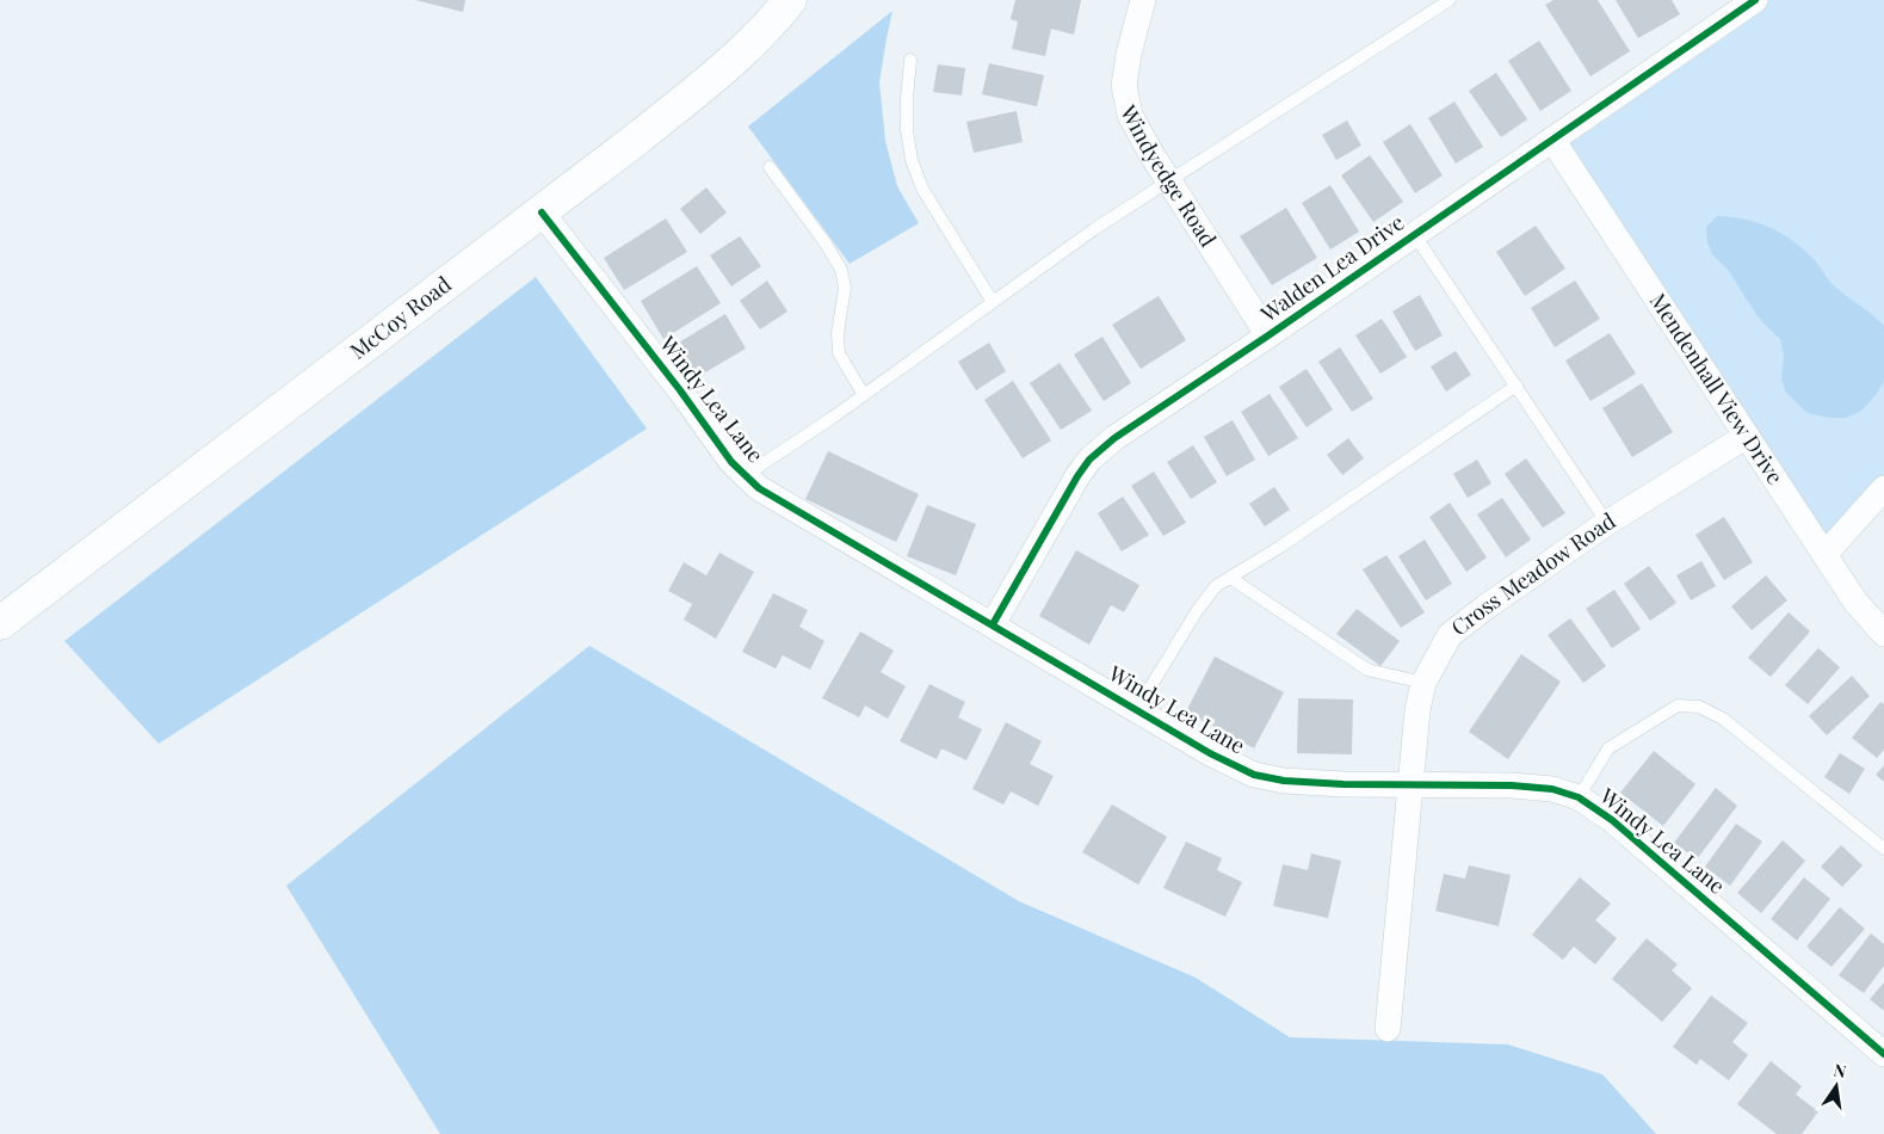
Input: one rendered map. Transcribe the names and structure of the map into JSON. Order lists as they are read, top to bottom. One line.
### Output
{"streets":{"main road":["McCoy Road"],"street":["Windyedge Road","Walden Lea Drive","Mendenhall View Drive","Windy Lea Lane","Cross Meadow Road"]},"crossings":[["Windyedge Road","Walden Lea Drive"],["Walden Lea Drive","Mendenhall View Drive"],["Walden Lea Drive","Windy Lea Lane"],["McCoy Road","Windy Lea Lane"],["Mendenhall View Drive","Cross Meadow Road"],["Windy Lea Lane","Cross Meadow Road"]],"north":"top"}
